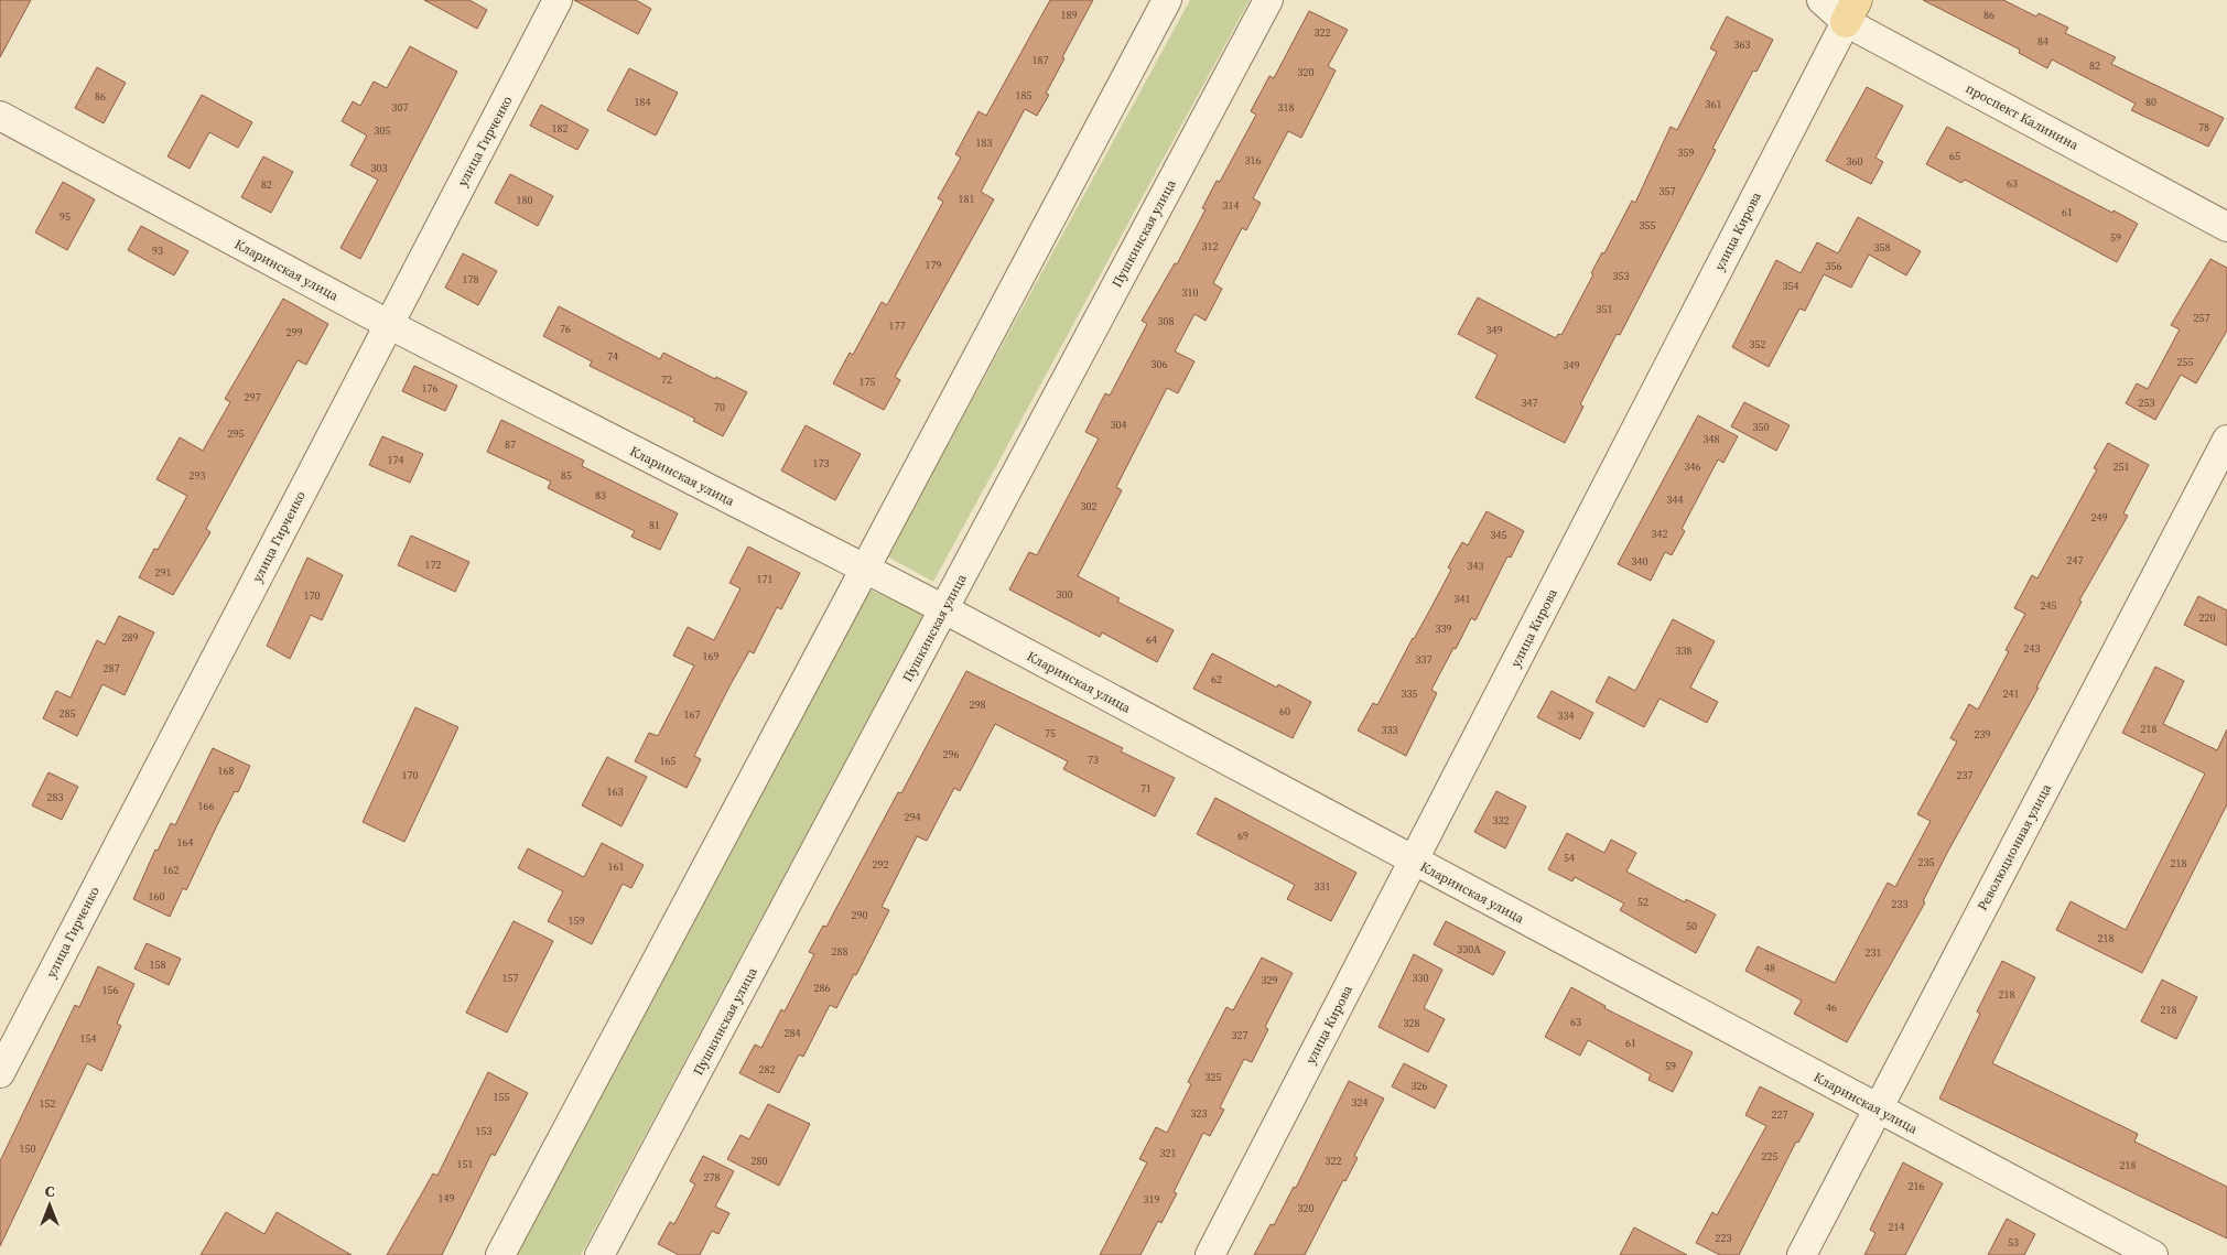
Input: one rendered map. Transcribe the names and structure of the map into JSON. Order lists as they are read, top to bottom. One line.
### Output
{"streets":{"street":["проспект Калинина","улица Гирченко","улица Кирова","Пушкинская улица","Кларинская улица","Революционная улица"]},"crossings":[["проспект Калинина","улица Кирова"],["улица Гирченко","Кларинская улица"],["улица Кирова","Кларинская улица"],["Пушкинская улица","Кларинская улица"],["Кларинская улица","Революционная улица"]],"house_numbers":["189","86","322","84","363","187","82","320","185","86","184","80","361","307","318","78","182","305","183","359","65","316","360","303","63","82","357","181","180","314","61","95","355","59","312","358","93","179","356","353","178","354","310","351","257","308","177","76","349","299","352","74","255","306","349","72","175","176","297","347","253","70","304","350","295","348","87","174","173","346","251","293","85","83","344","302","249","81","342","345","247","340","172","343","291","171","300","170","341","245","220","339","289","64","243","338","169","337","287","62","335","241","298","60","285","167","334","218","333","75","239","296","73","165","168","170","237","71","163","283","166","294","332","69","164","54","235","218","292","161","162","331","160","52","233","290","159","50","218","330А","288","231","158","48","157","330","329","286","156","218","46","218","63","328","284","327","154","61","59","282","325","326","155","324","152","323","227","153","150","321","225","280","322","151","218","278","216","149","319","320","214","223","53"],"north":"top"}
